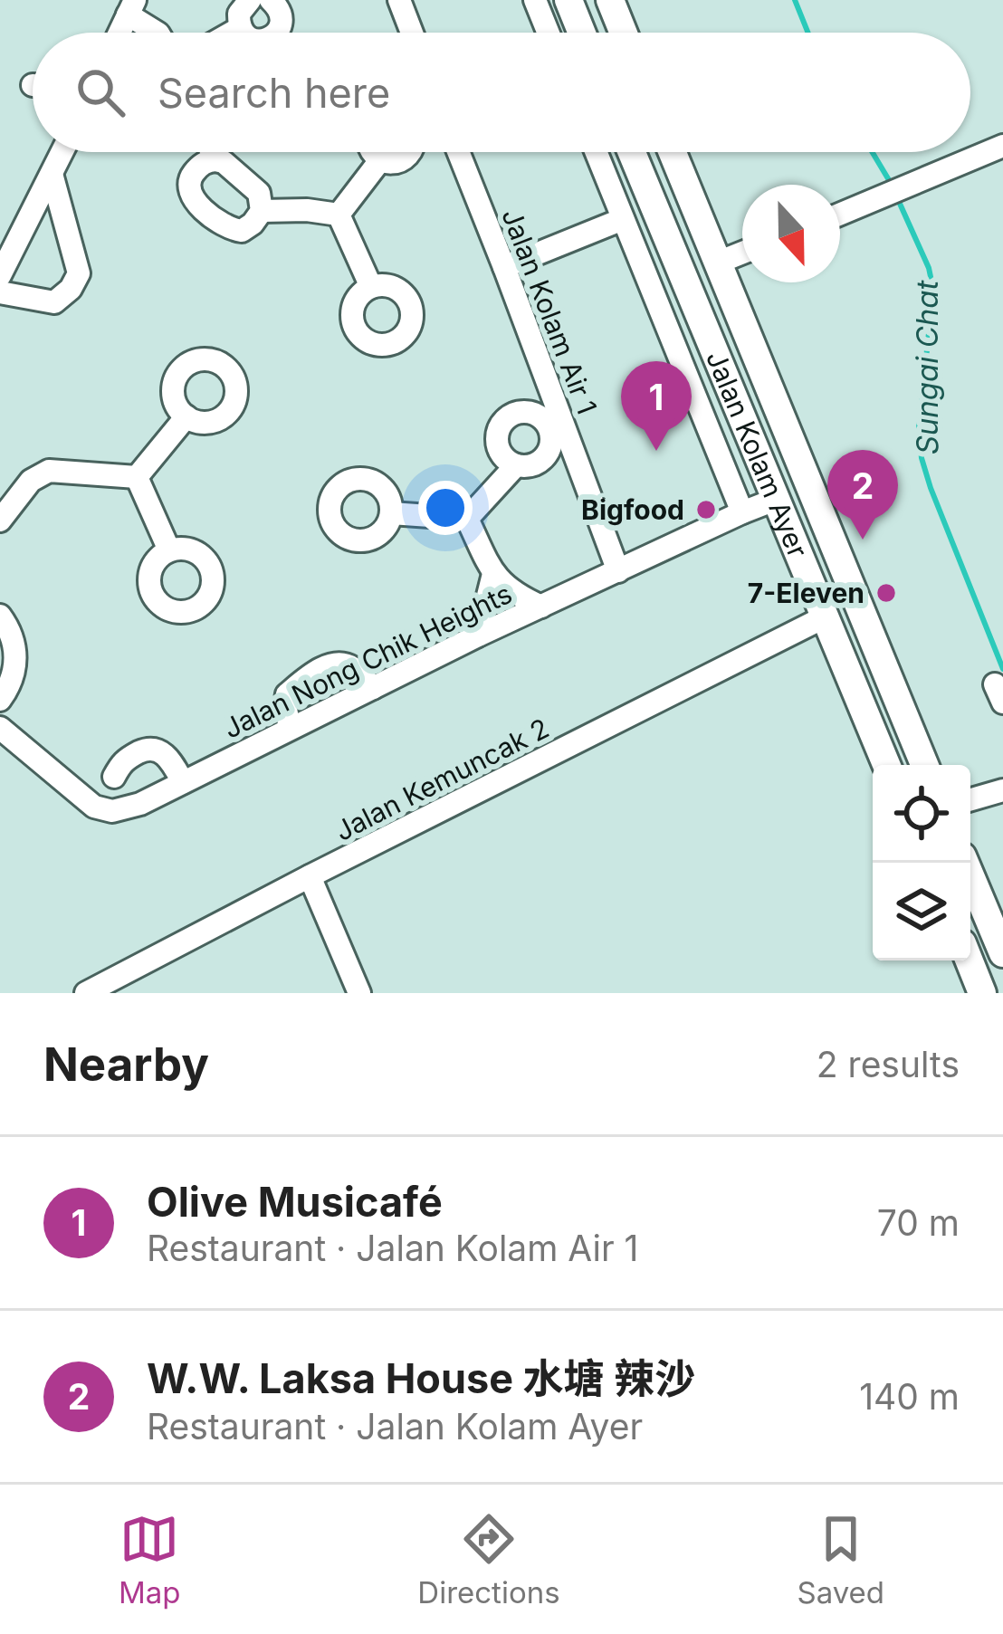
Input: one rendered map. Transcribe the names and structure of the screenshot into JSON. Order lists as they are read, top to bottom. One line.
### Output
{"streets":{"main road":["Jalan Kolam Ayer"],"street":["Jalan Kolam Air 1","Jalan Nong Chik Heights","Jalan Kemuncak 2"]},"crossings":[["Jalan Kolam Air 1","Jalan Nong Chik Heights"],["Jalan Kolam Ayer","Jalan Nong Chik Heights"],["Jalan Kolam Ayer","Jalan Kemuncak 2"]],"water":["Sungai Chat"],"places":["Bigfood","7-Eleven"],"north":"bottom","page":{"search":"Search here","pins":["1","2"],"heading":["Nearby","2 results"],"list":[{"mark":"1","name":"Olive Musicafé","note":"Restaurant · Jalan Kolam Air 1","value":"70 m"},{"mark":"2","name":"W.W. Laksa House 水塘 辣沙","note":"Restaurant · Jalan Kolam Ayer","value":"140 m"}],"nav":["Map","Directions","Saved"]}}
